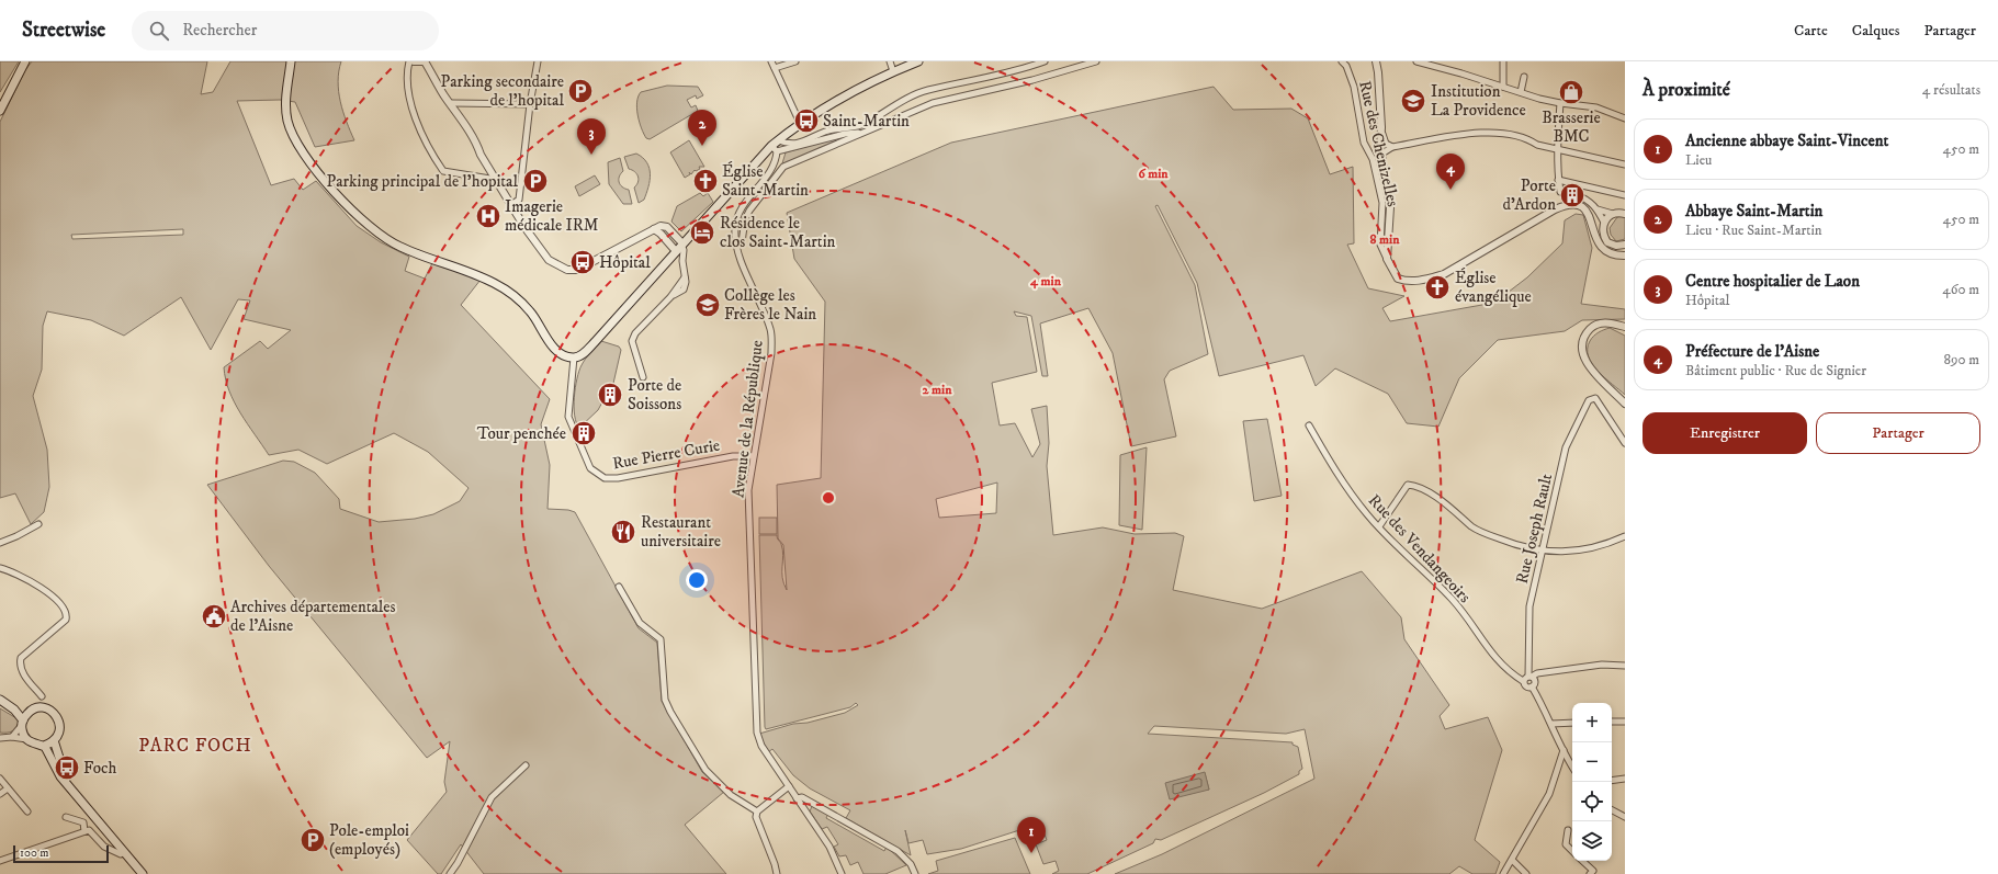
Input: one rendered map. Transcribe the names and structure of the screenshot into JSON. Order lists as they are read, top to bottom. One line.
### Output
{"streets":{"street":["Rue des Chenizelles","Avenue de la République","Rue Pierre Curie","Rue Joseph Rault","Rue des Vendangeoirs"]},"crossings":[["Avenue de la République","Rue Pierre Curie"],["Rue Joseph Rault","Rue des Vendangeoirs"]],"districts":["PARC FOCH"],"places":{"parking":["Parking secondaire de l'hopital","Parking principal de l'hopital","Pole-emploi (employés)"],"shop":["Brasserie BMC"],"school or university":["Institution La Providence","Collège les Frères le Nain"],"bus stop":["Saint-Martin","Hôpital","Foch"],"church":["Église Saint-Martin","Église évangélique"],"building":["Porte d'Ardon","Porte de Soissons","Tour penchée"],"hospital":["Imagerie médicale IRM"],"hotel":["Résidence le clos Saint-Martin"],"restaurant":["Restaurant universitaire"],"public building":["Archives départementales de l'Aisne"]},"scale_bar":"100 m","page":{"header":"Streetwise","search":"Rechercher","nav":["Carte","Calques","Partager"],"heading":["À proximité","4 résultats"],"pins":["2","3","4","1"],"list":[{"mark":"1","name":"Ancienne abbaye Saint-Vincent","note":"Lieu","value":"450 m"},{"mark":"2","name":"Abbaye Saint-Martin","note":"Lieu · Rue Saint-Martin","value":"450 m"},{"mark":"3","name":"Centre hospitalier de Laon","note":"Hôpital","value":"460 m"},{"mark":"4","name":"Préfecture de l'Aisne","note":"Bâtiment public · Rue de Signier","value":"890 m"}],"buttons":["Enregistrer","Partager"],"map_buttons":["+","−"],"scale":"100 m"},"rings":["6 min","8 min","4 min","2 min"]}
